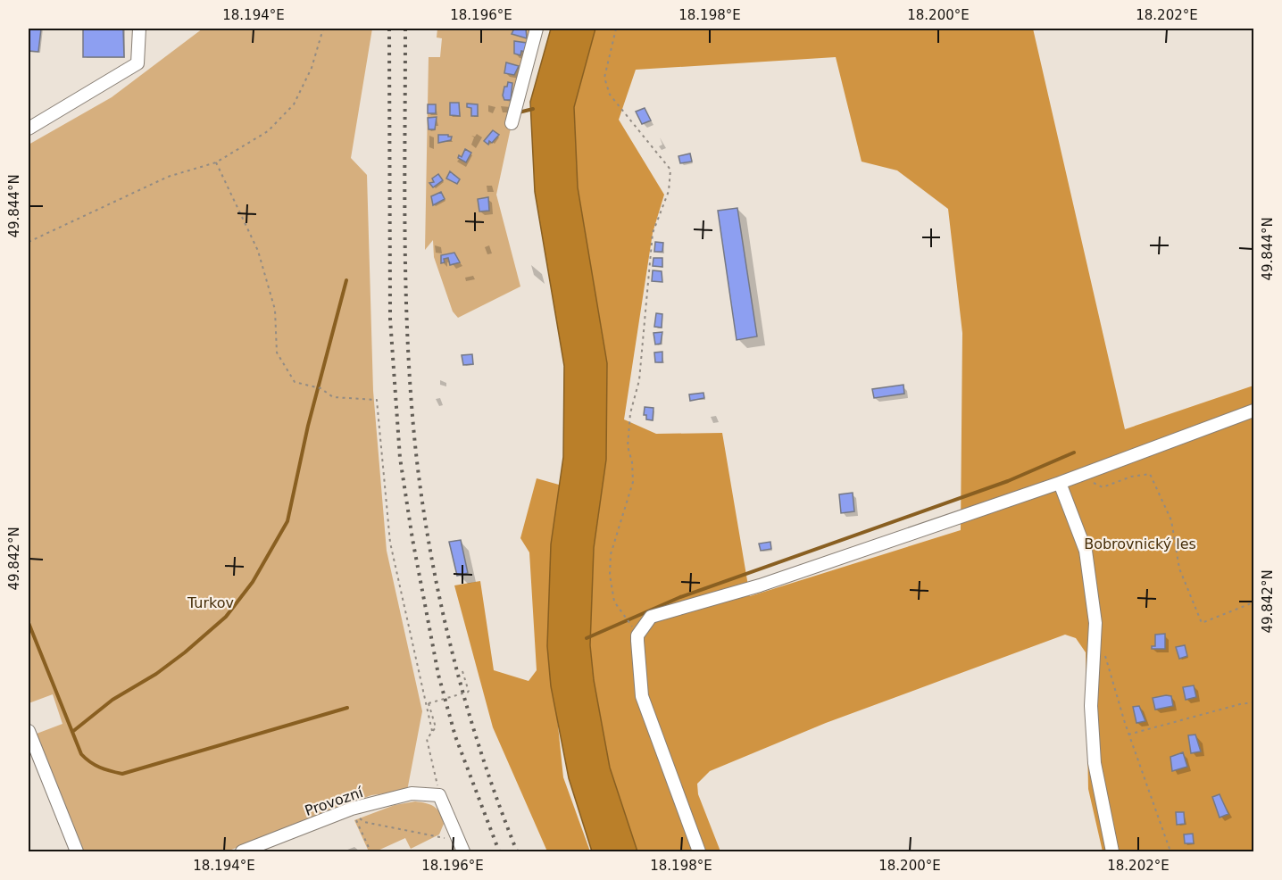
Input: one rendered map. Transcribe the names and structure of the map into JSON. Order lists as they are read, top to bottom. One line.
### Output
{"streets":{"street":["Provozní"]},"parks":["Bobrovnický les","Turkov"],"coordinates":["18.194°E","18.196°E","18.198°E","18.200°E","18.202°E","49.844°N","49.842°N"]}
